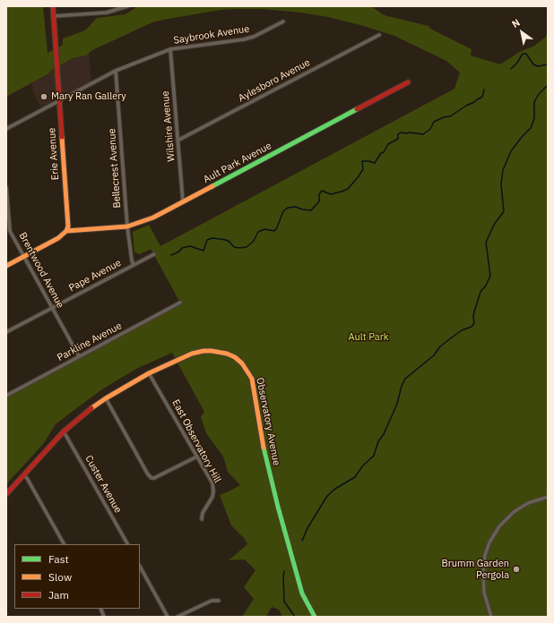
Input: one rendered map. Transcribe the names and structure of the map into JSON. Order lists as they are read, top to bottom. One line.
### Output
{"streets":{"street":["Saybrook Avenue","Aylesboro Avenue","Wilshire Avenue","Erie Avenue","Ault Park Avenue","Bellecrest Avenue","Brentwood Avenue","Pape Avenue","Parkline Avenue","Observatory Avenue","East Observatory Hill","Custer Avenue"]},"crossings":[["Saybrook Avenue","Wilshire Avenue"],["Saybrook Avenue","Erie Avenue"],["Saybrook Avenue","Bellecrest Avenue"],["Aylesboro Avenue","Wilshire Avenue"],["Wilshire Avenue","Ault Park Avenue"],["Erie Avenue","Ault Park Avenue"],["Ault Park Avenue","Bellecrest Avenue"],["Bellecrest Avenue","Pape Avenue"],["Brentwood Avenue","Pape Avenue"],["Brentwood Avenue","Parkline Avenue"],["Observatory Avenue","East Observatory Hill"],["Observatory Avenue","Custer Avenue"]],"parks":["Ault Park"],"places":["Mary Ran Gallery","Brumm Garden Pergola"],"legend":["Fast","Slow","Jam"],"north":"top left"}
